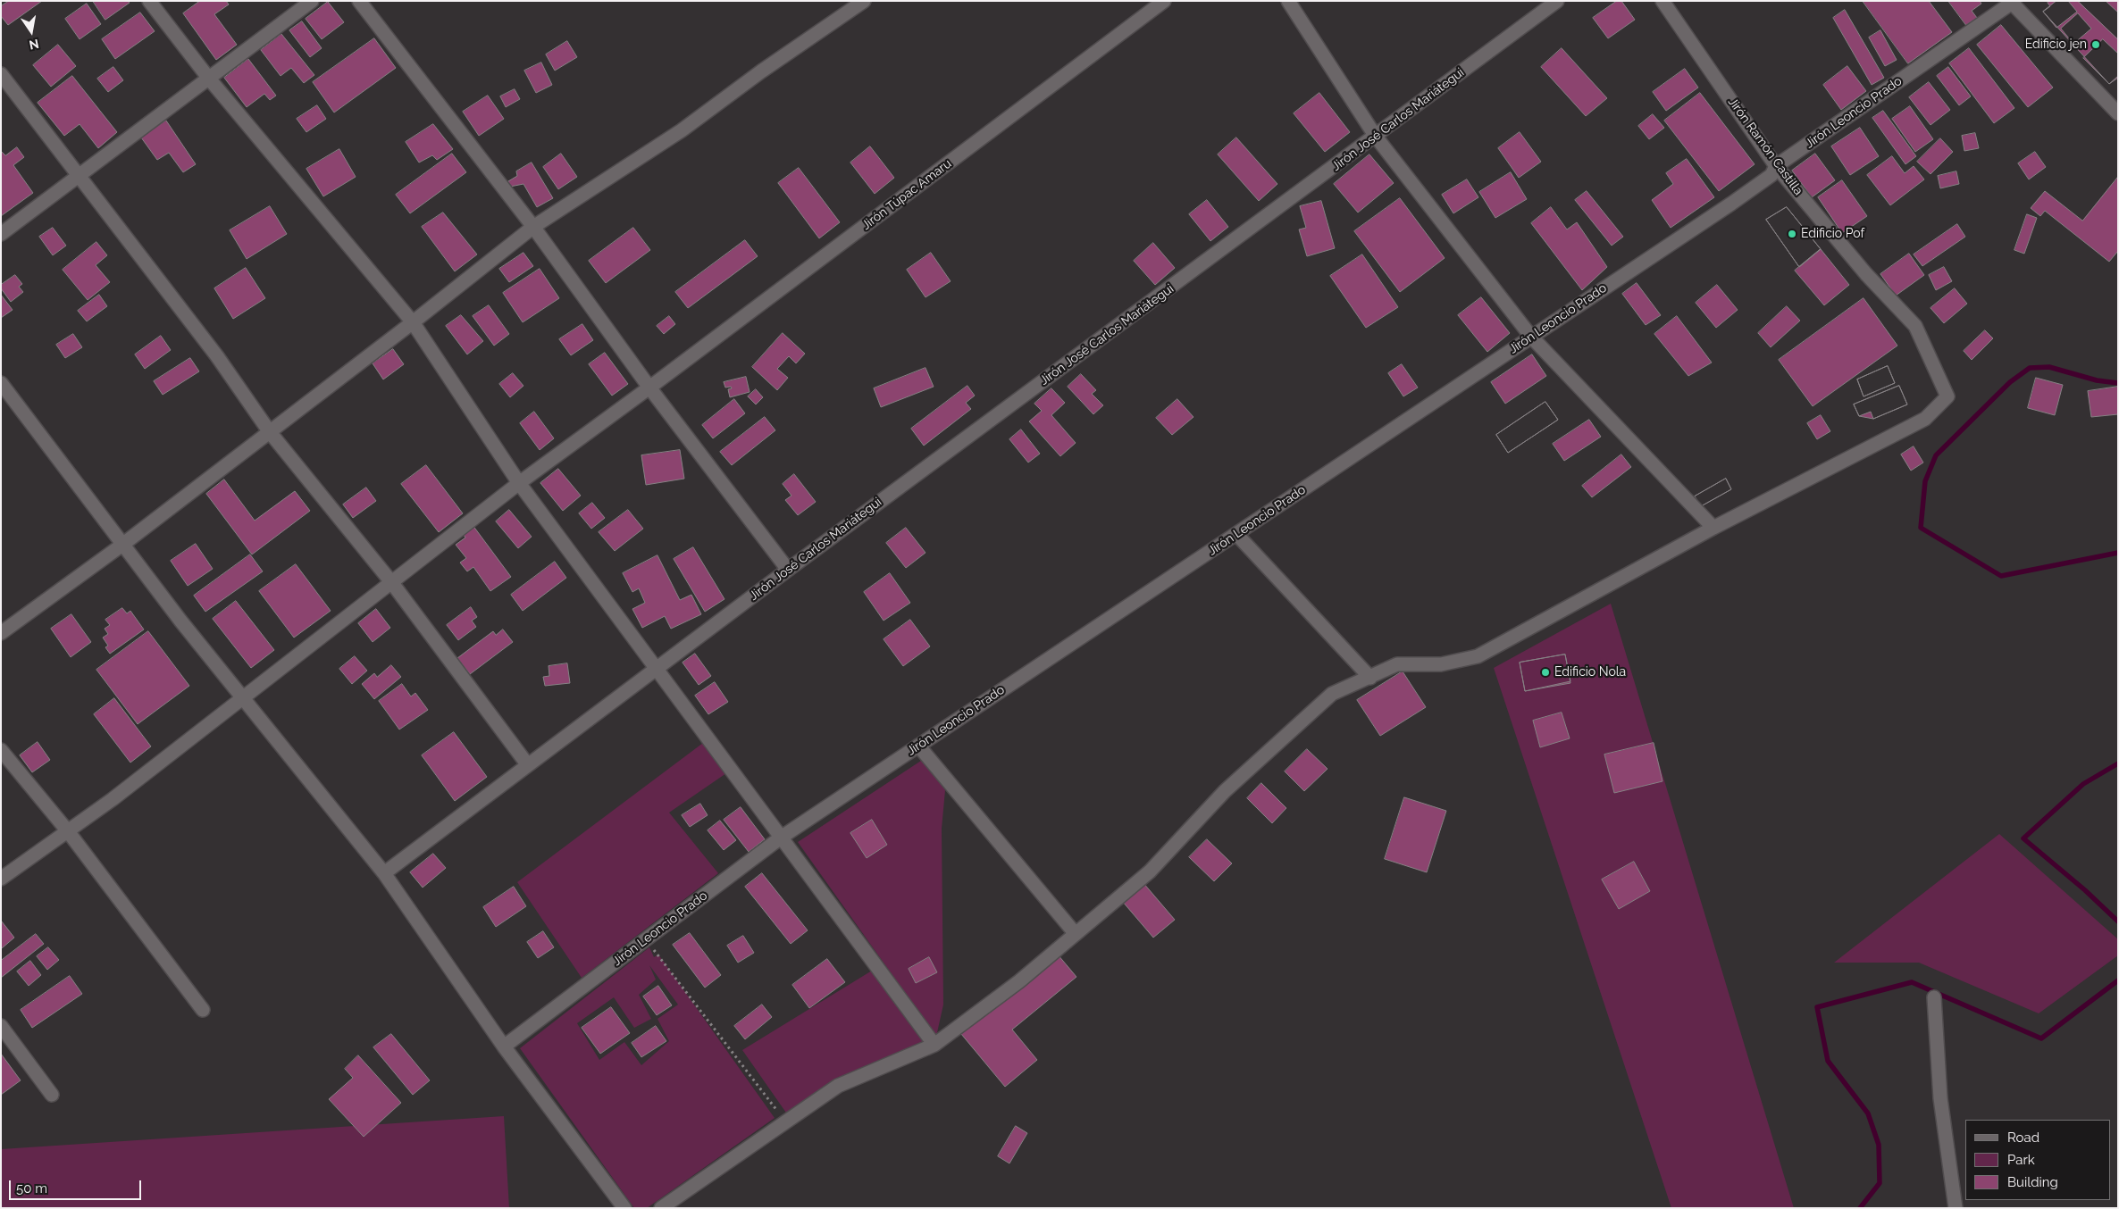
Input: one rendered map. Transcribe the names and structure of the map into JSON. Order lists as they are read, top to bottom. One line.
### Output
{"streets":{"street":["Jirón Leoncio Prado","Jirón José Carlos Mariátegui","Jirón Ramón Castilla","Jirón Túpac Amaru"]},"crossings":[["Jirón Leoncio Prado","Jirón Ramón Castilla"]],"places":["Edificio jen","Edificio Pof","Edificio Nola"],"legend":["Road","Park","Building"],"scale_bar":"50 m","north":"bottom"}
